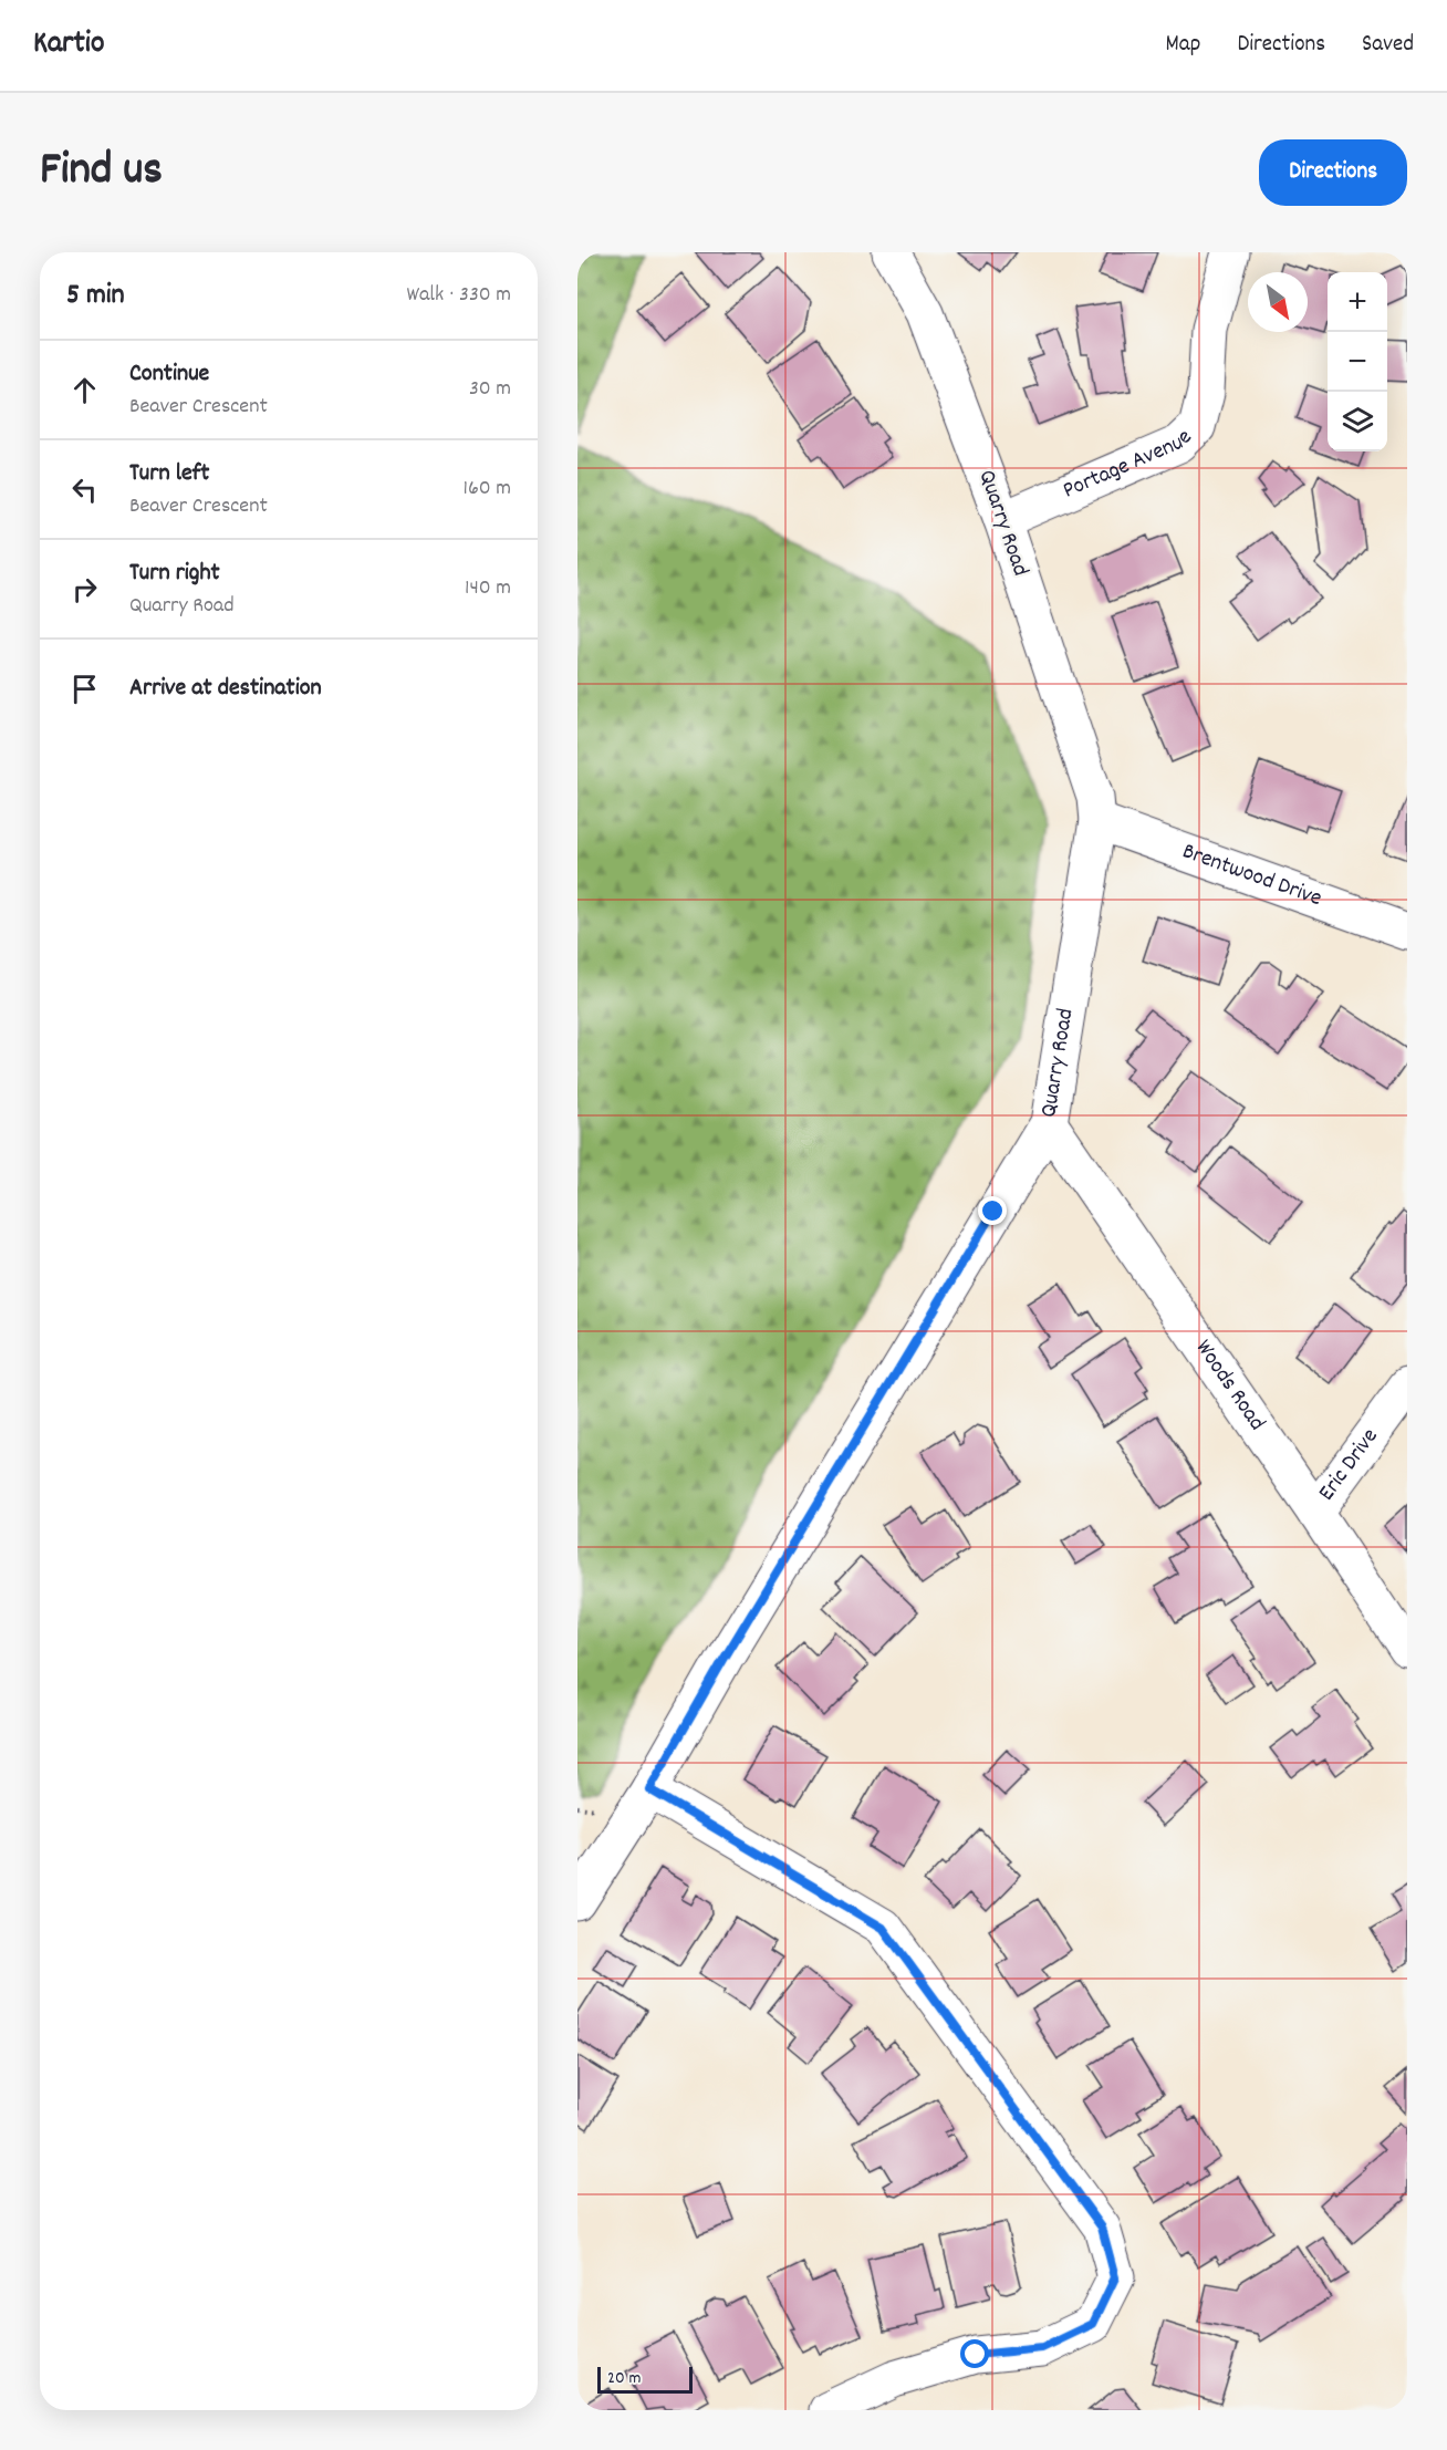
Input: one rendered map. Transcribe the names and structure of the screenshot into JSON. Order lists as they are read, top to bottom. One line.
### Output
{"streets":{"street":["Portage Avenue","Quarry Road","Brentwood Drive","Woods Road","Eric Drive"]},"crossings":[["Portage Avenue","Quarry Road"],["Quarry Road","Brentwood Drive"],["Quarry Road","Woods Road"],["Woods Road","Eric Drive"]],"scale_bar":"20 m","north":"bottom right","page":{"header":"Kartio","nav":["Map","Directions","Saved"],"title":"Find us","buttons":"Directions","heading":["5 min","Walk · 330 m"],"map_buttons":["+","−"],"list":[["Continue","Beaver Crescent","30 m"],["Turn left","Beaver Crescent","160 m"],["Turn right","Quarry Road","140 m"],"Arrive at destination"],"scale":"20 m"}}
